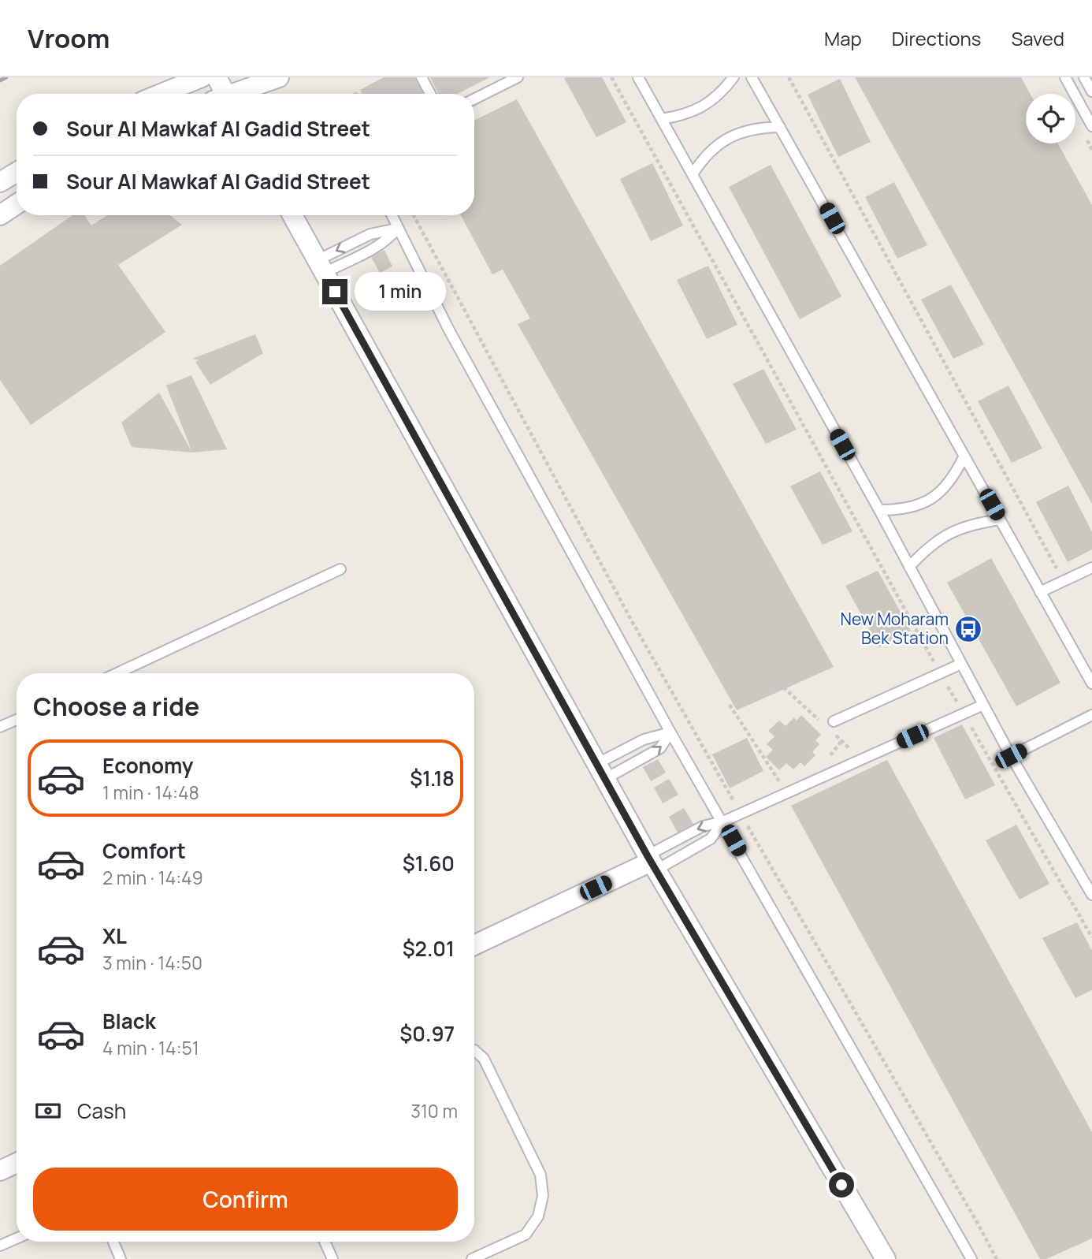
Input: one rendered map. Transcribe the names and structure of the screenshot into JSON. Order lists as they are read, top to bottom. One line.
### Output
{"places":{"bus stop":["New Moharam Bek Station"]},"page":{"header":"Vroom","nav":["Map","Directions","Saved"],"banner":["Sour Al Mawkaf Al Gadid Street","Sour Al Mawkaf Al Gadid Street"],"bubble":"1 min","heading":"Choose a ride","list":[{"name":"Economy","note":"1 min · 14:48","value":"$1.18"},{"name":"Comfort","note":"2 min · 14:49","value":"$1.60"},{"name":"XL","note":"3 min · 14:50","value":"$2.01"},{"name":"Black","note":"4 min · 14:51","value":"$0.97"}],"pay":["Cash","310 m"],"buttons":"Confirm"}}
